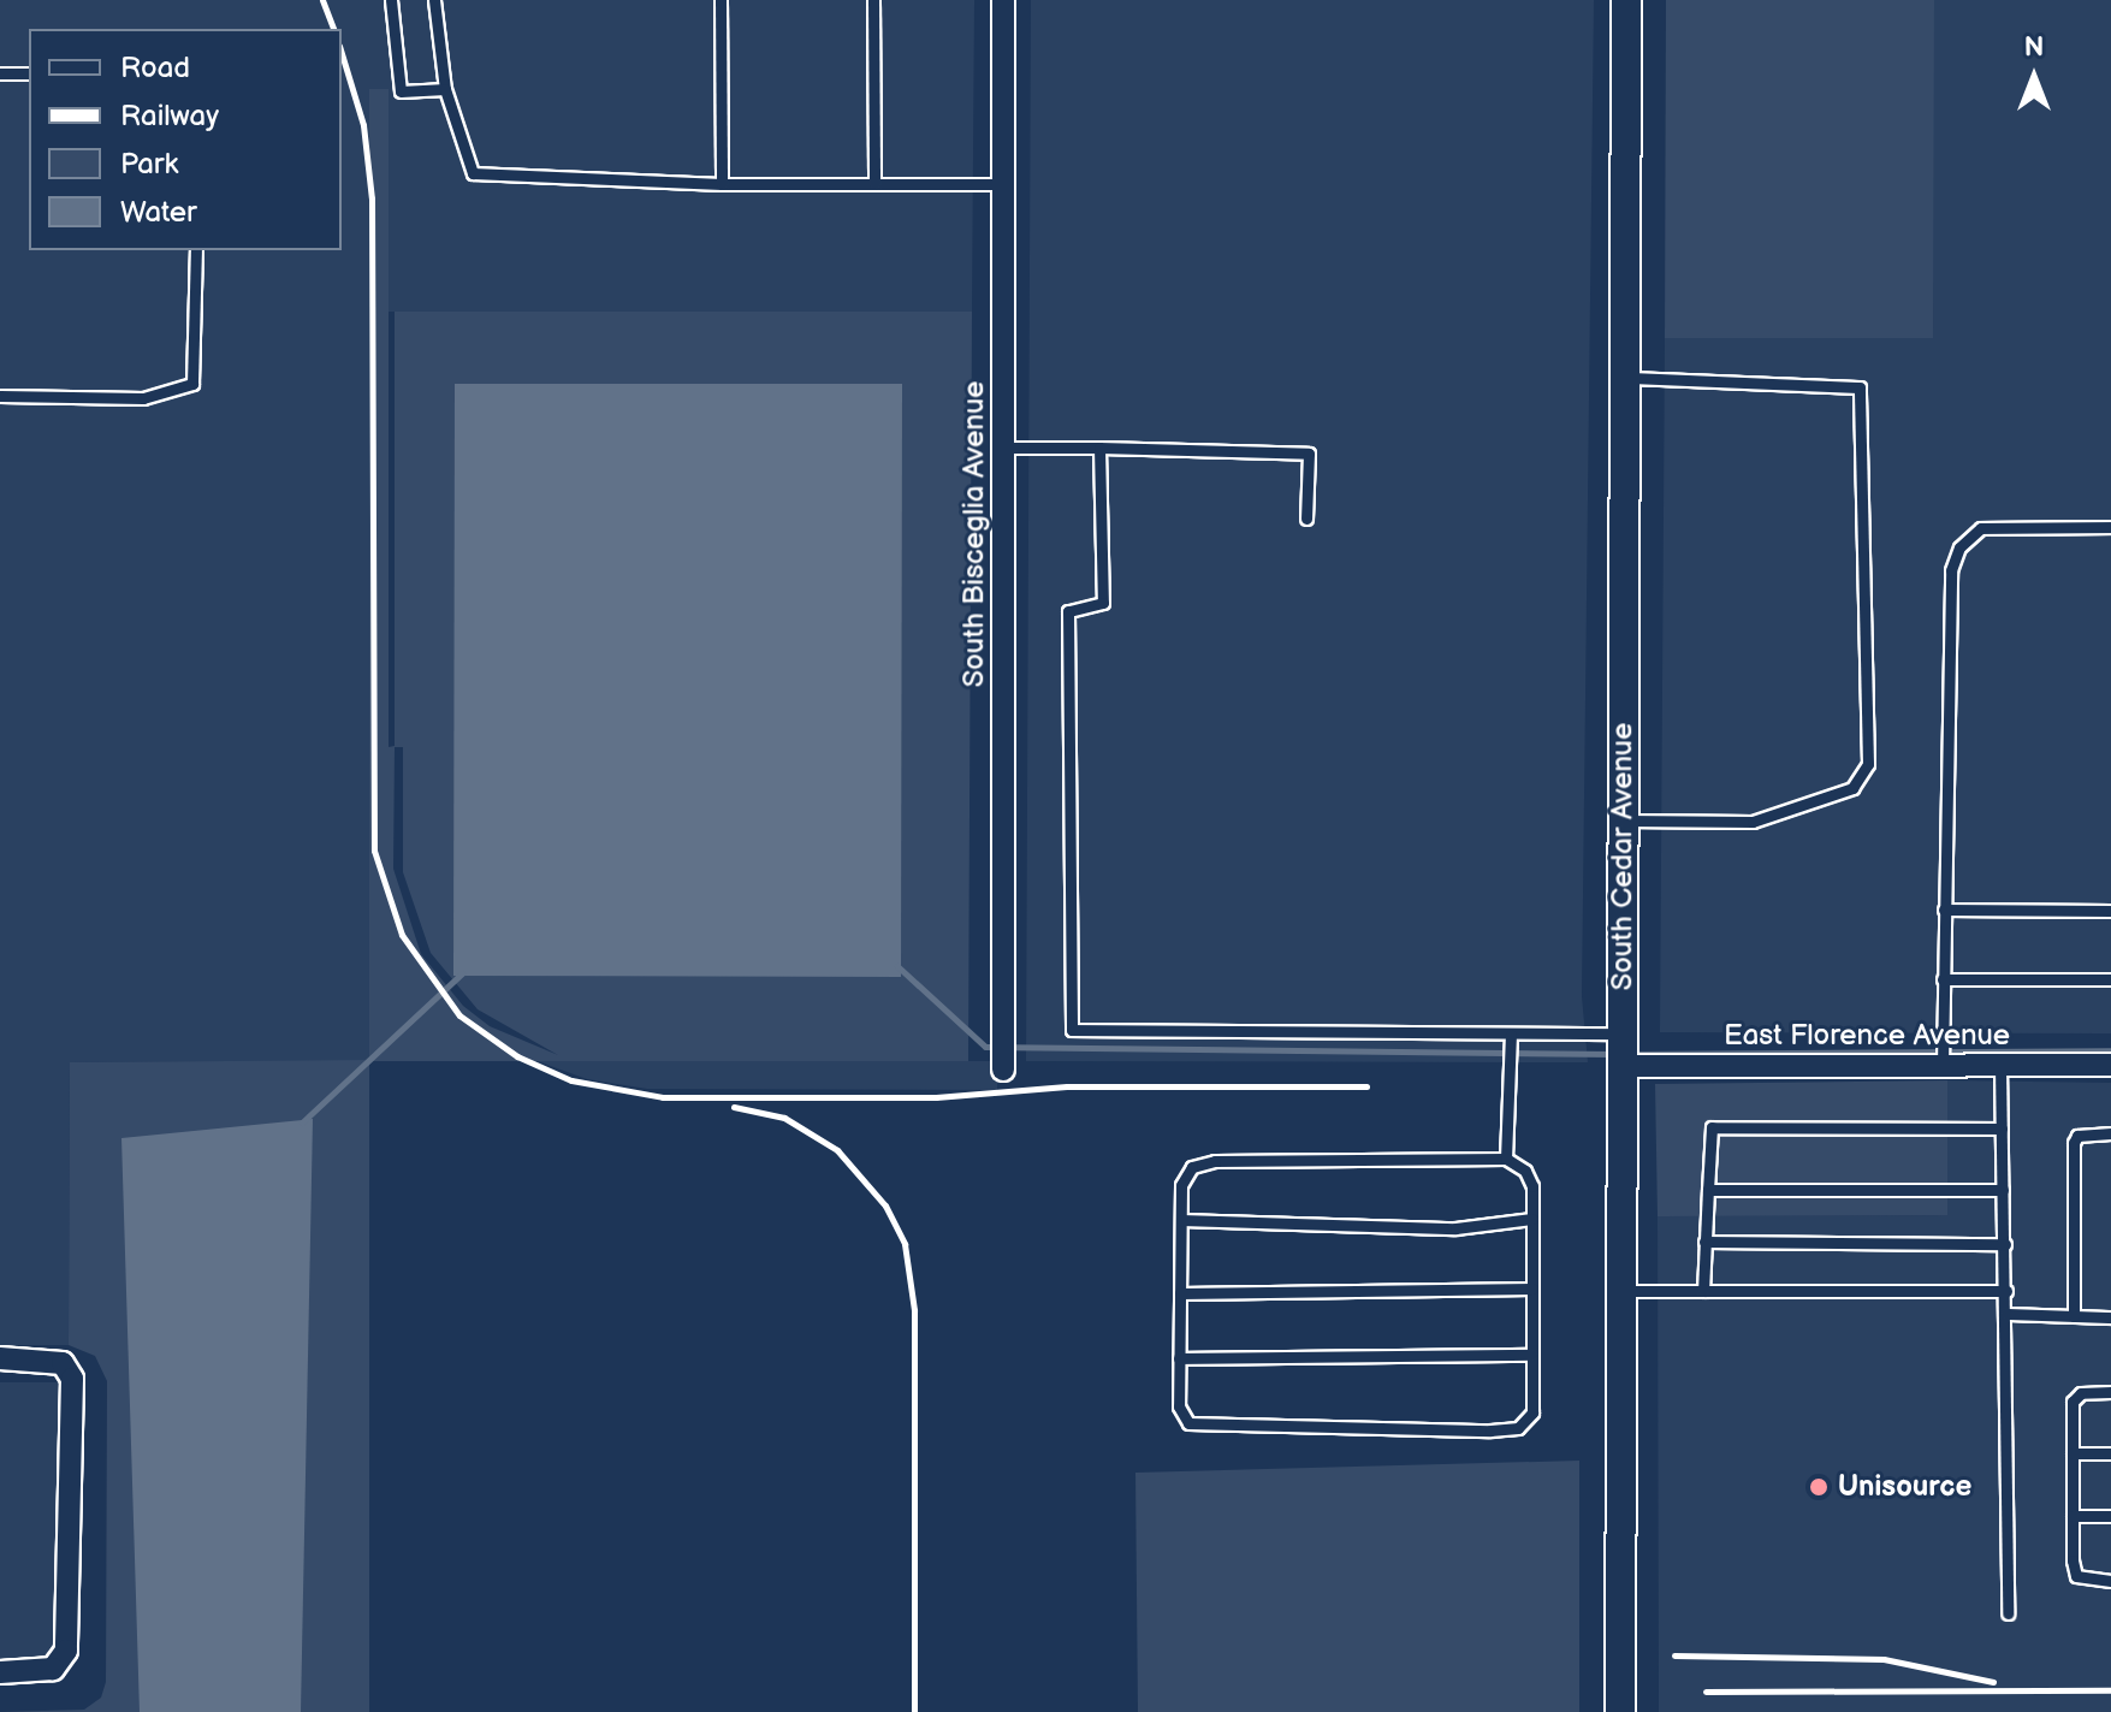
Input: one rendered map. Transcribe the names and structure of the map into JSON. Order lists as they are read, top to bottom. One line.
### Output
{"streets":{"main road":["South Cedar Avenue"],"street":["South Bisceglia Avenue","East Florence Avenue"]},"crossings":[["South Cedar Avenue","East Florence Avenue"]],"places":["Unisource"],"legend":["Road","Railway","Park","Water"],"north":"top"}
